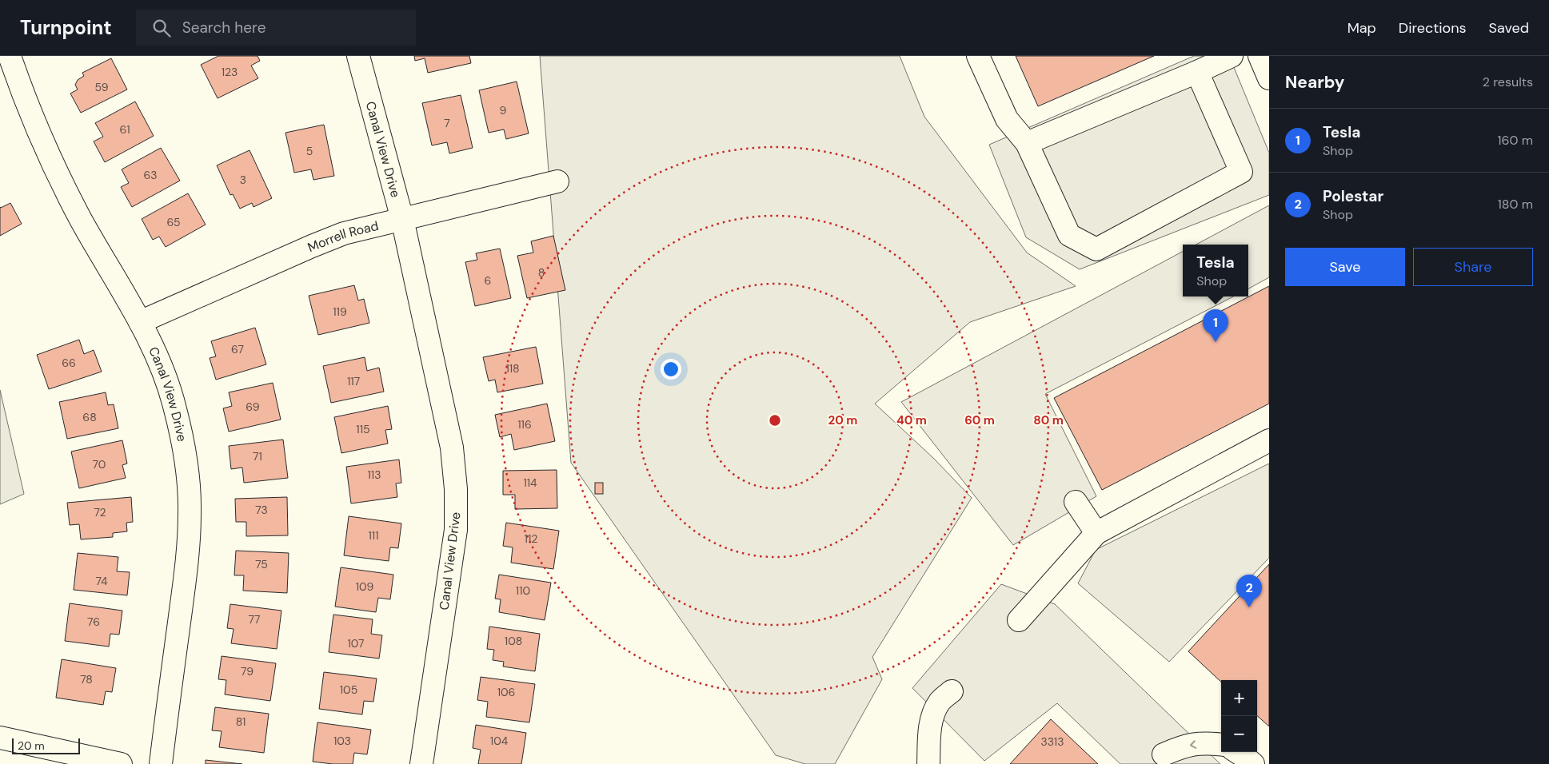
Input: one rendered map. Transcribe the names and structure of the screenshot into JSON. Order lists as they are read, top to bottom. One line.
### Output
{"streets":{"street":["Canal View Drive","Morrell Road"]},"crossings":[["Canal View Drive","Morrell Road"]],"house_numbers":["123","59","9","7","61","5","63","3","65","8","6","119","67","66","118","117","69","68","116","115","71","70","113","114","73","72","111","112","75","74","109","110","77","76","108","107","79","78","105","106","81","103","104","3313"],"scale_bar":"20 m","page":{"header":"Turnpoint","search":"Search here","nav":["Map","Directions","Saved"],"heading":["Nearby","2 results"],"list":[{"mark":"1","name":"Tesla","note":"Shop","value":"160 m"},{"mark":"2","name":"Polestar","note":"Shop","value":"180 m"}],"buttons":["Save","Share"],"popup":["Tesla","Shop"],"pins":["1","2"],"map_buttons":["+","−"],"scale":"20 m"},"rings":["20 m","40 m","60 m","80 m"]}
